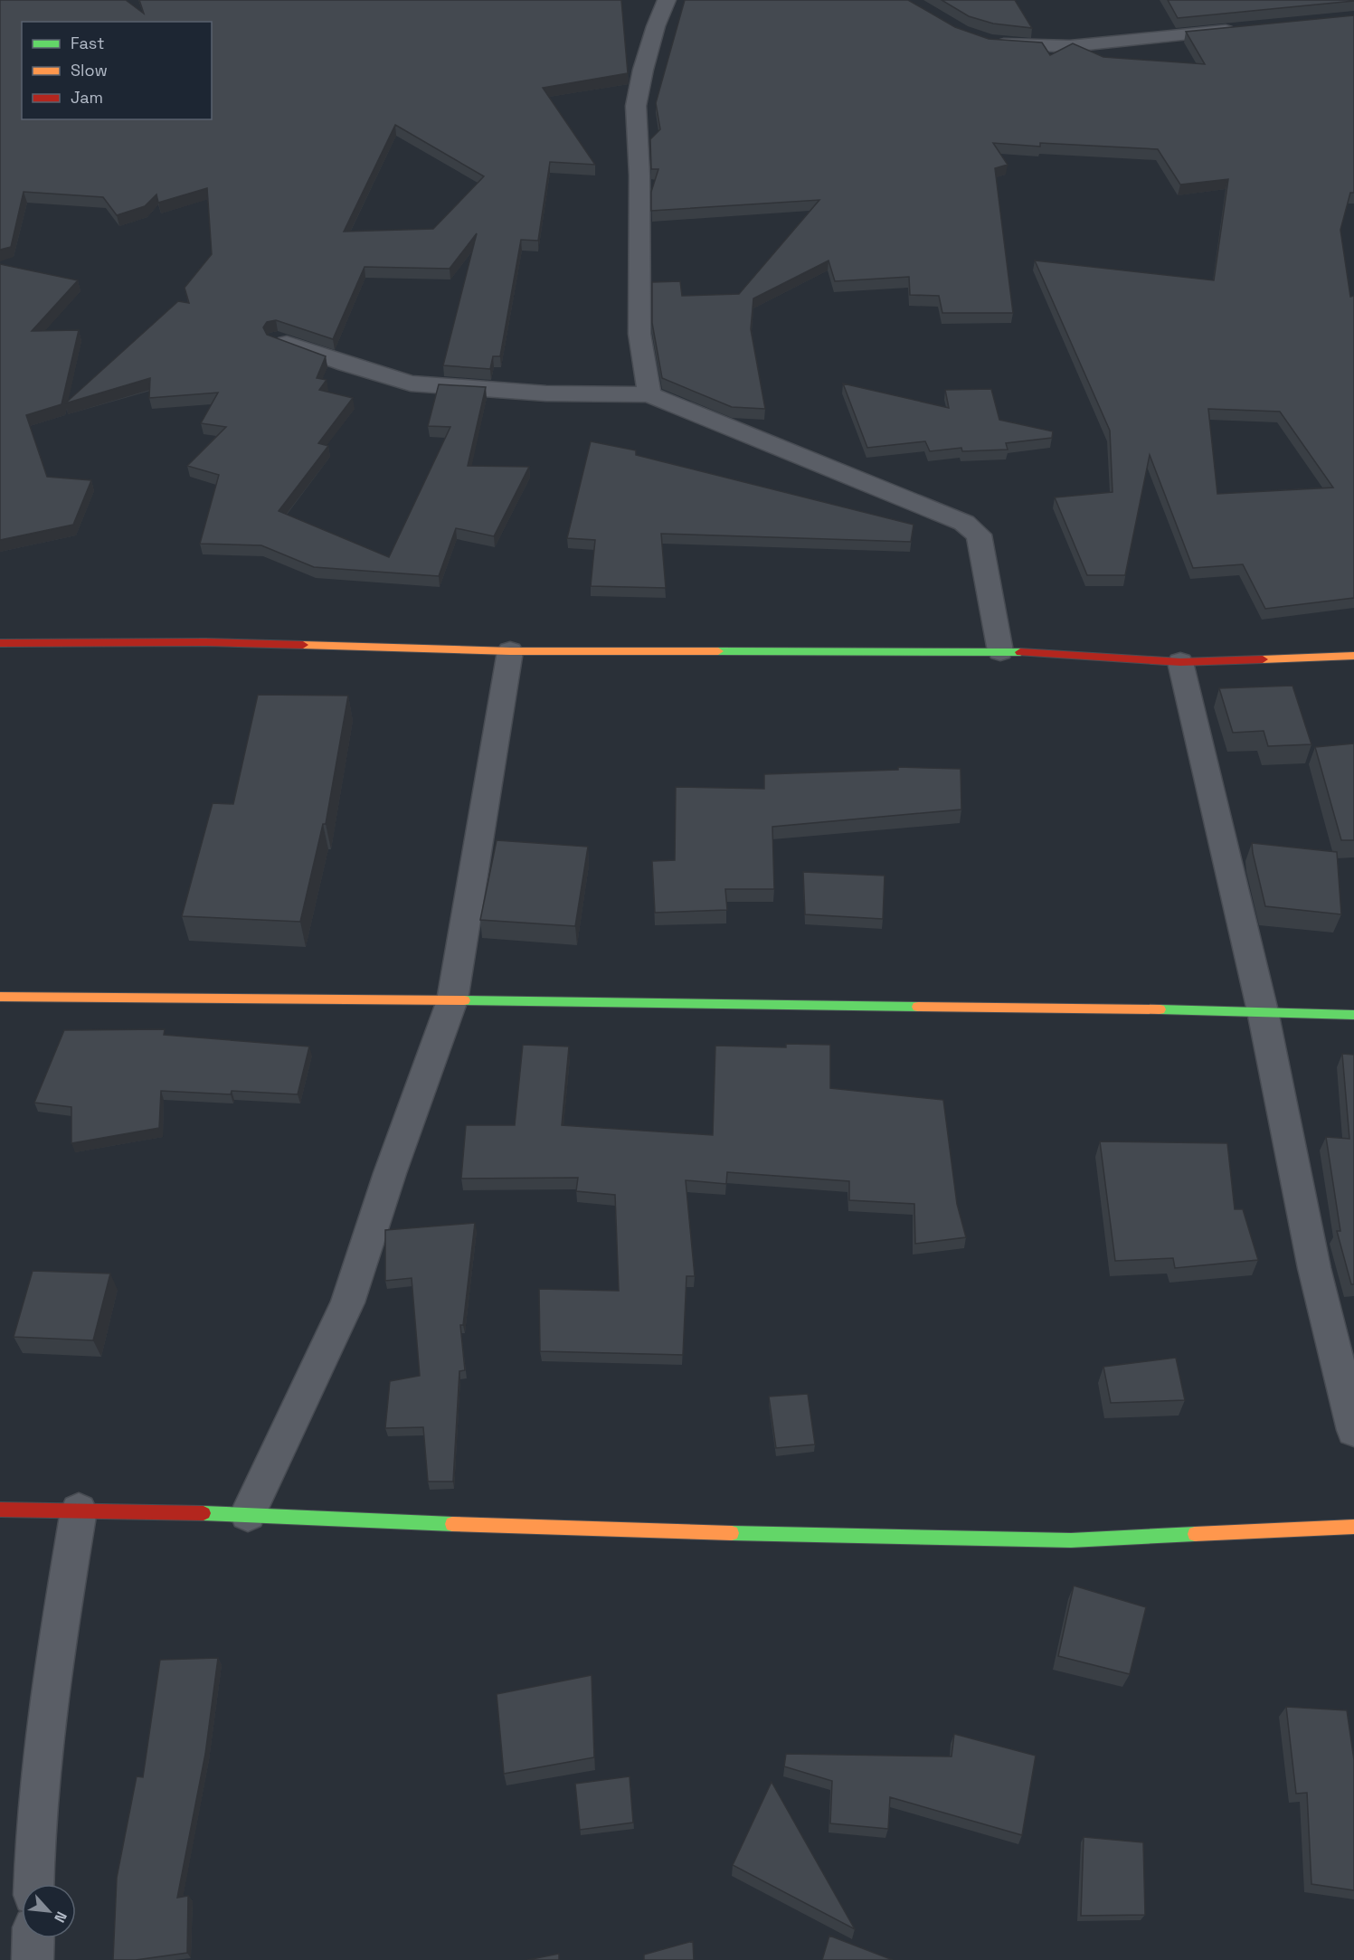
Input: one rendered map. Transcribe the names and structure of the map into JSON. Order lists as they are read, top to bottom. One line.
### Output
{"legend":["Fast","Slow","Jam"],"north":"bottom right"}
